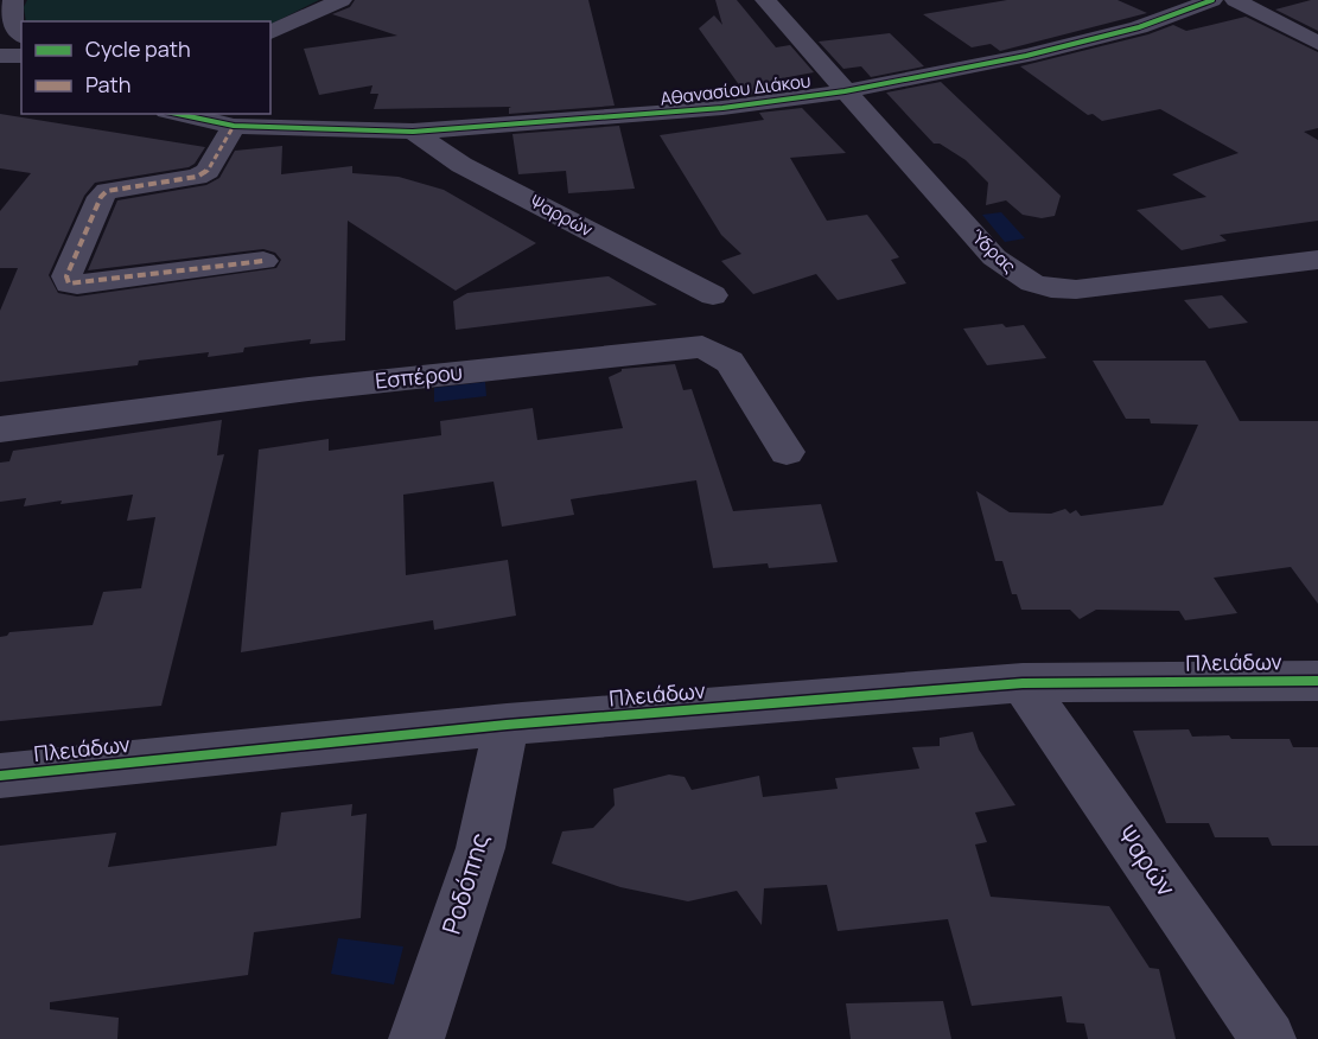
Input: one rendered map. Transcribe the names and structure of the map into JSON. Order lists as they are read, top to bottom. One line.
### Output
{"streets":{"street":["Αθανασίου Διάκου","Ψαρρών","Ύδρας","Εσπέρου","Πλειάδων","Ψαρών","Ροδόπης"]},"crossings":[["Αθανασίου Διάκου","Ψαρρών"],["Αθανασίου Διάκου","Ύδρας"],["Πλειάδων","Ψαρών"],["Πλειάδων","Ροδόπης"]],"legend":["Cycle path","Path"]}
